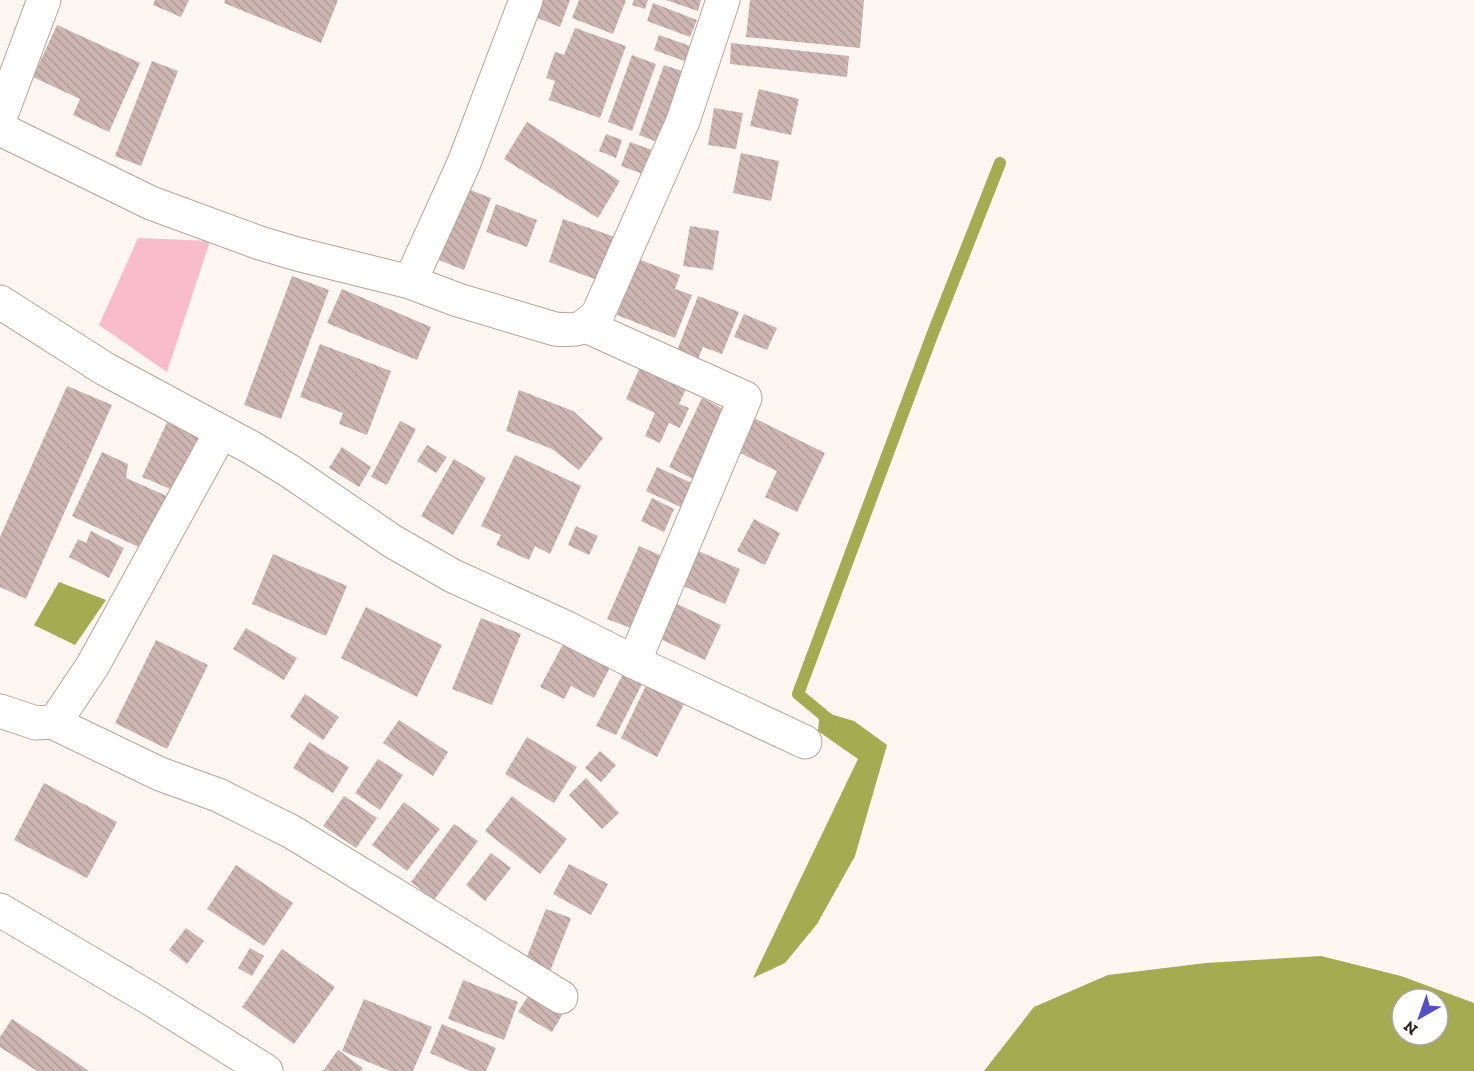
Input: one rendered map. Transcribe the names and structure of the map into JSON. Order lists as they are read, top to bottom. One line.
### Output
{"north":"bottom left"}
